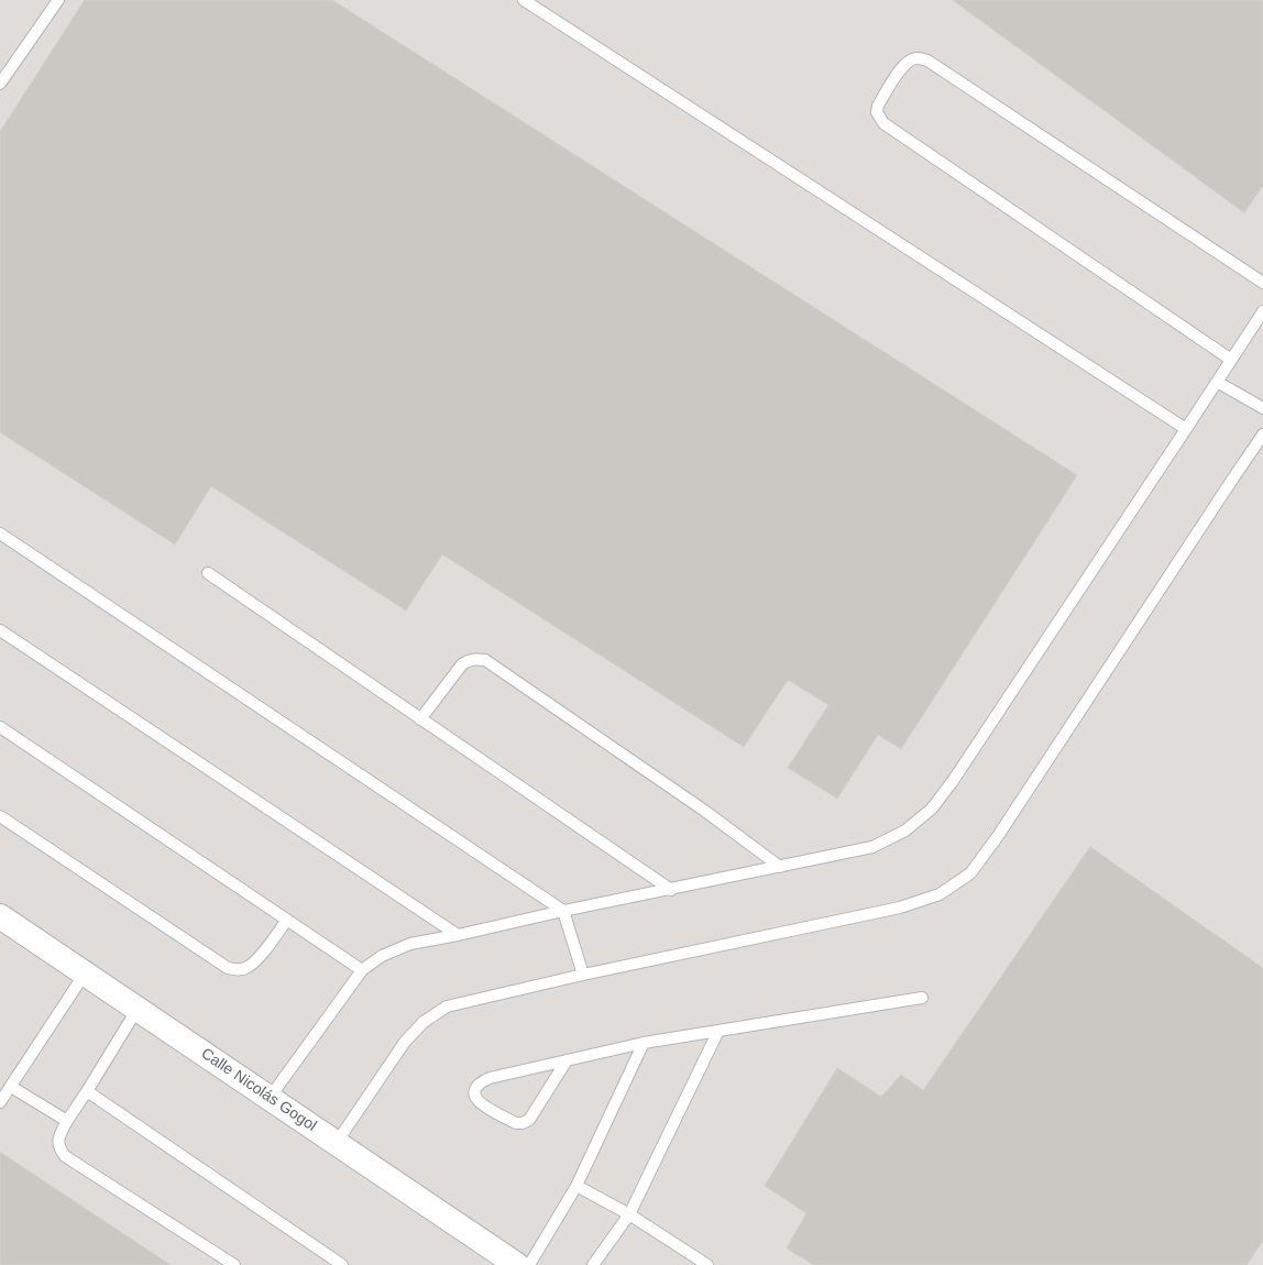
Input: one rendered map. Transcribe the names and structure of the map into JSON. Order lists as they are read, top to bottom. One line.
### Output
{"streets":{"street":["Calle Nicolás Gogol"]}}
